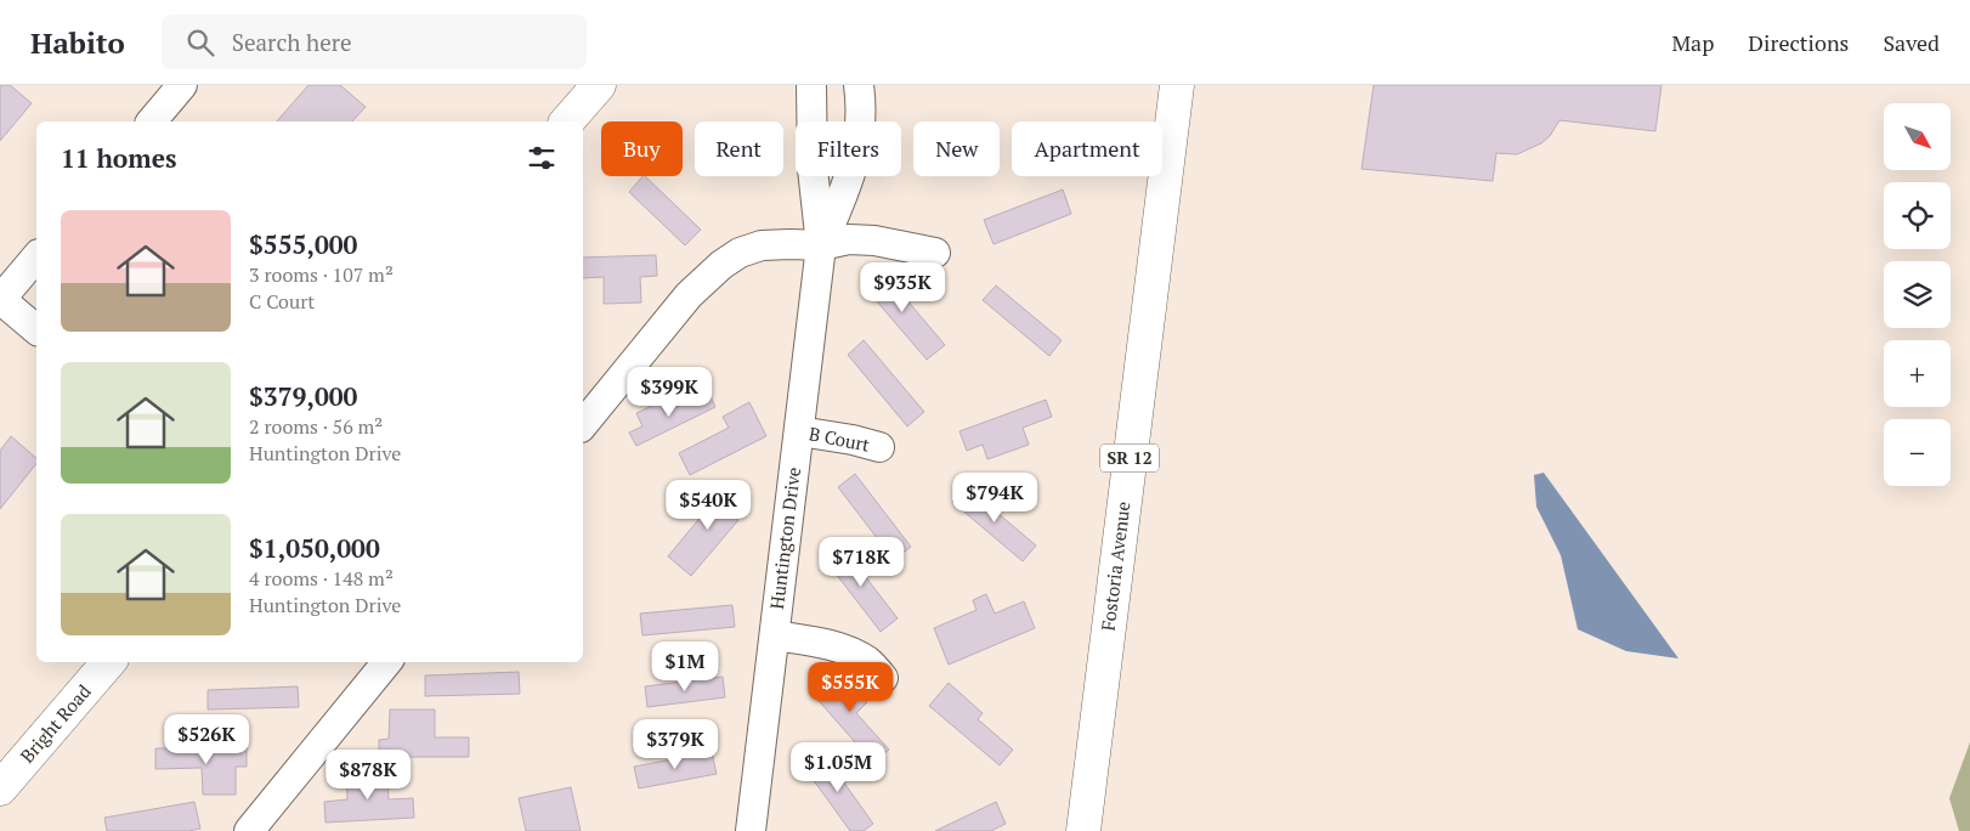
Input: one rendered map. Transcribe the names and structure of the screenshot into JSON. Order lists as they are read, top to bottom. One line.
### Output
{"streets":{"main road":["SR 12","Fostoria Avenue","Bright Road"],"street":["B Court","Huntington Drive"]},"crossings":[["B Court","Huntington Drive"]],"north":"bottom right","page":{"header":"Habito","search":"Search here","nav":["Map","Directions","Saved"],"map_buttons":["+","−"],"chip":["Buy","Rent","Filters","New","Apartment"],"heading":"11 homes","list":[{"name":"$555,000","note":"3 rooms · 107 m² · C Court"},{"name":"$379,000","note":"2 rooms · 56 m² · Huntington Drive"},{"name":"$1,050,000","note":"4 rooms · 148 m² · Huntington Drive"}],"price":["$935K","$399K","$794K","$540K","$718K","$1M","$555K","$526K","$379K","$1.05M","$878K"]}}
